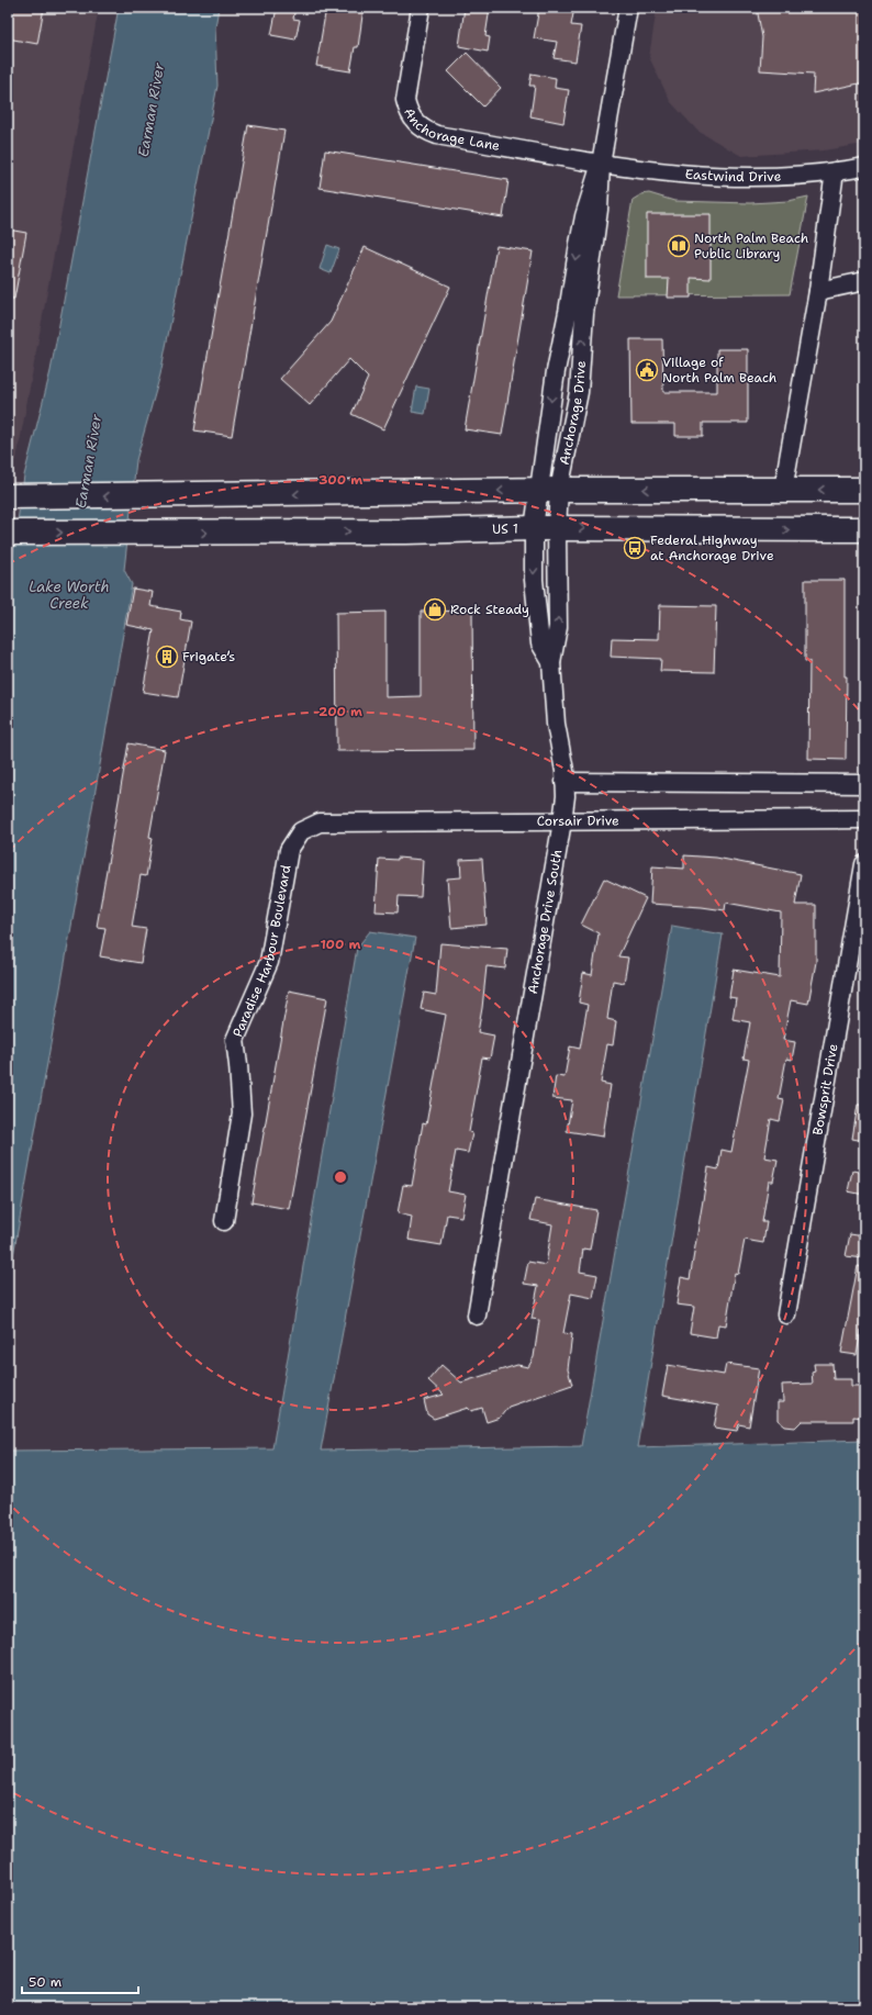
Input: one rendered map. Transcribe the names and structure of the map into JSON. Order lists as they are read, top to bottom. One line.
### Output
{"streets":{"main road":["US 1"],"street":["Anchorage Lane","Eastwind Drive","Anchorage Drive","Corsair Drive","Anchorage Drive South","Paradise Harbour Boulevard","Bowsprit Drive"]},"crossings":[["Anchorage Lane","Eastwind Drive"],["Anchorage Lane","Anchorage Drive"],["Eastwind Drive","Anchorage Drive"],["Anchorage Drive","US 1"],["Anchorage Drive","Anchorage Drive South"],["US 1","Anchorage Drive South"],["Corsair Drive","Anchorage Drive South"],["Corsair Drive","Paradise Harbour Boulevard"]],"water":["Earman River","Lake Worth Creek"],"places":{"library":["North Palm Beach Public Library"],"public building":["Village of North Palm Beach"],"bus stop":["Federal Highway at Anchorage Drive"],"shop":["Rock Steady"],"building":["Frigate’s"]},"scale_bar":"50 m","rings":["300 m","200 m","100 m"]}
